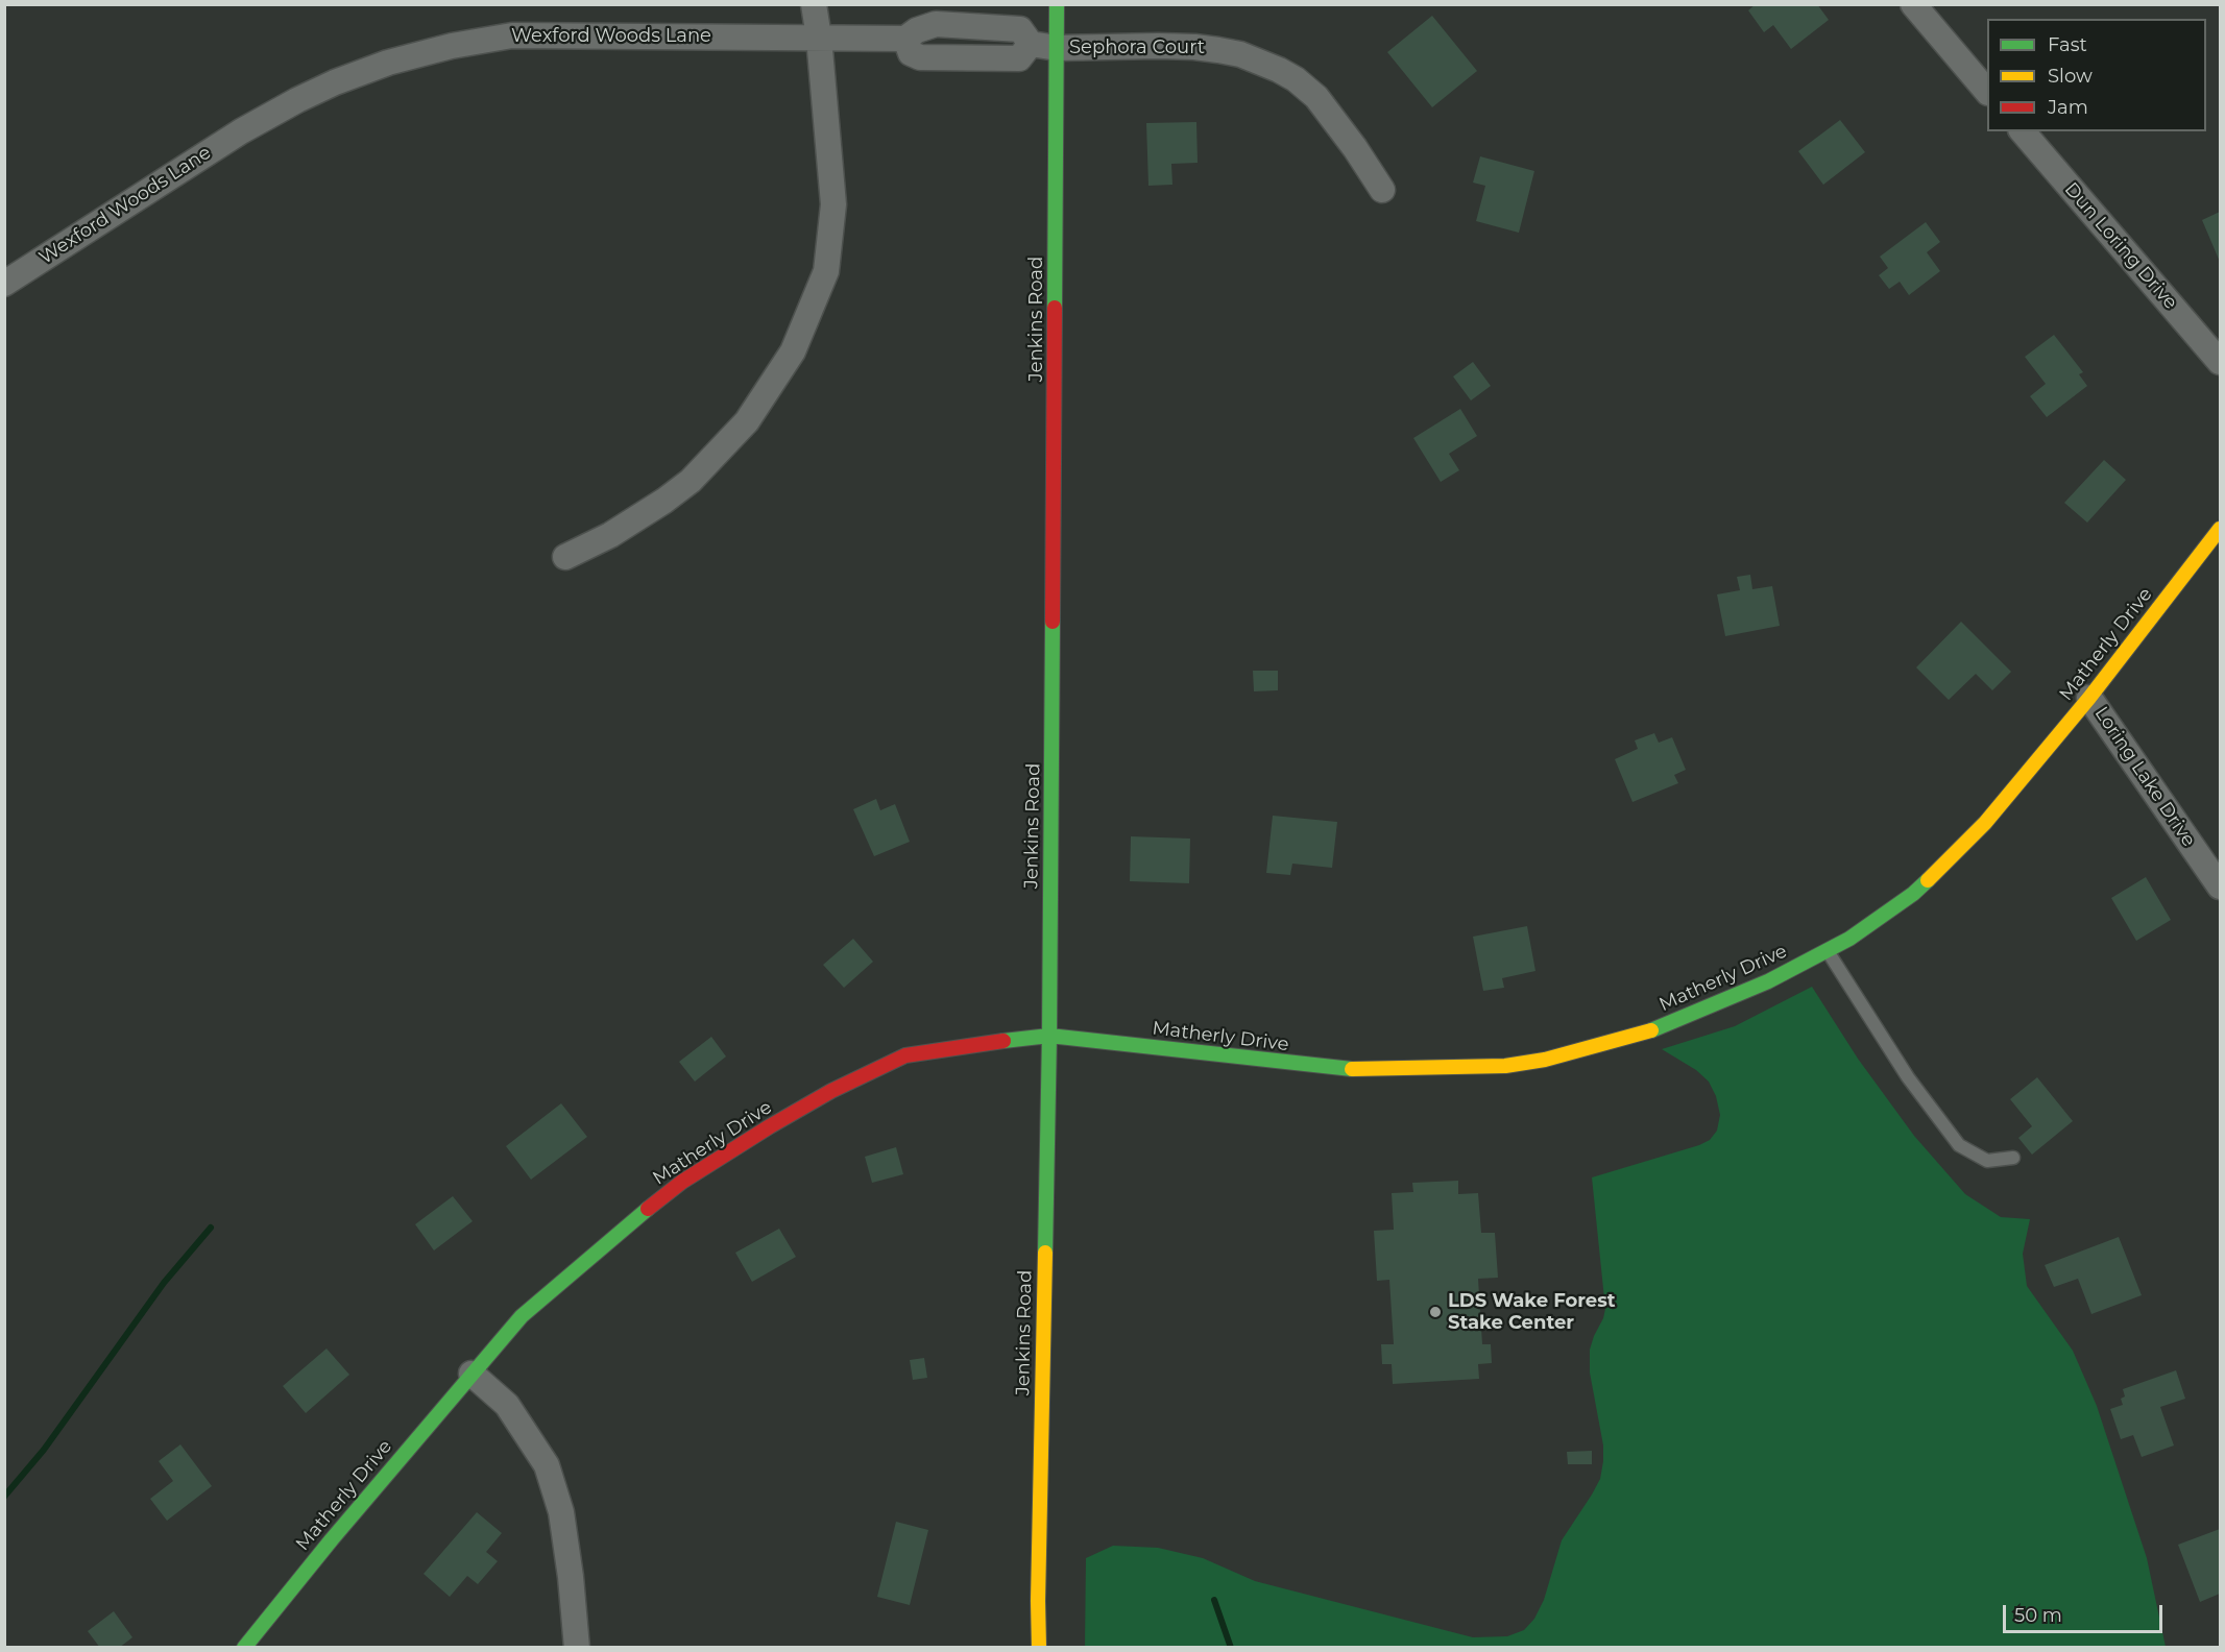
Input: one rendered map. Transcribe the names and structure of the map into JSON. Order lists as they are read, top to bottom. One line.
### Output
{"streets":{"street":["Wexford Woods Lane","Sephora Court","Dun Loring Drive","Jenkins Road","Matherly Drive","Loring Lake Drive"]},"crossings":[["Wexford Woods Lane","Sephora Court"],["Wexford Woods Lane","Jenkins Road"],["Sephora Court","Jenkins Road"],["Jenkins Road","Matherly Drive"],["Matherly Drive","Loring Lake Drive"]],"places":["LDS Wake Forest Stake Center"],"legend":["Fast","Slow","Jam"],"scale_bar":"50 m"}
